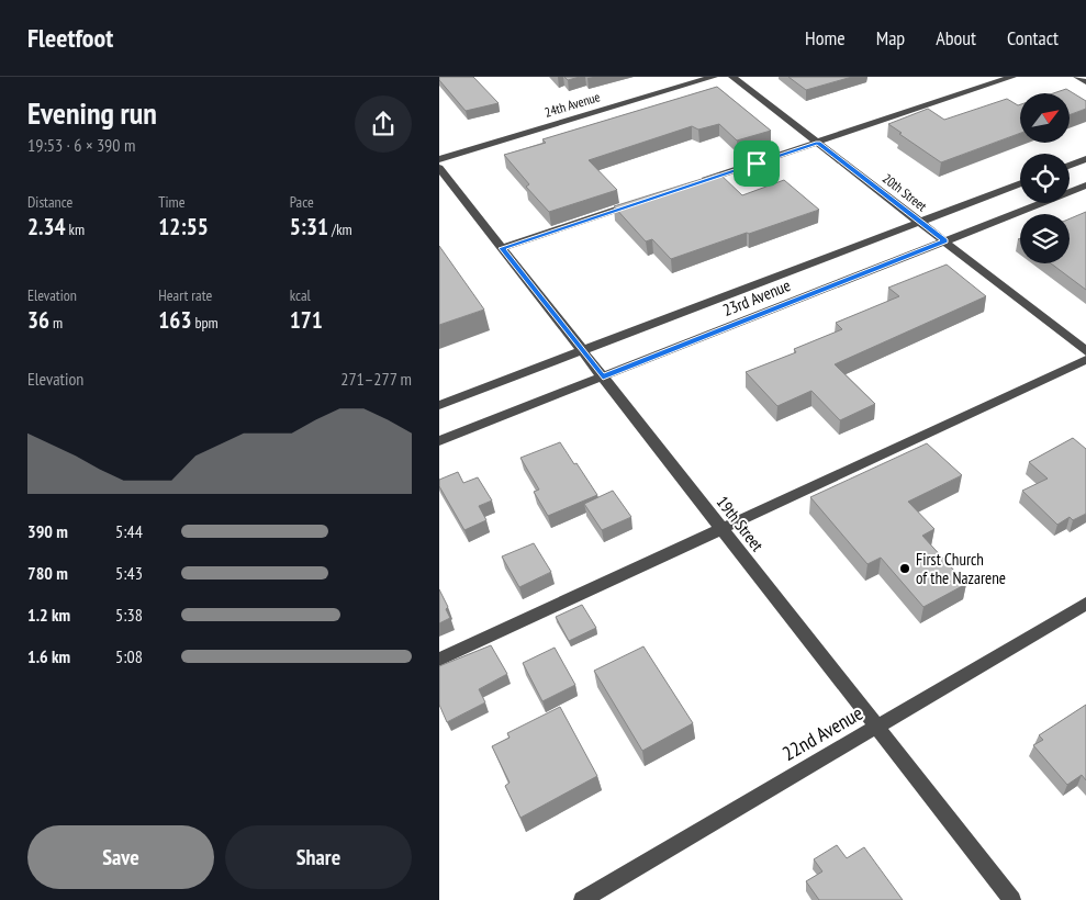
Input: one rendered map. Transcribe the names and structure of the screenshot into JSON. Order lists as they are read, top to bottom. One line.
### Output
{"streets":{"street":["24th Avenue","20th Street","23rd Avenue","19th Street","22nd Avenue"]},"crossings":[["20th Street","23rd Avenue"],["23rd Avenue","19th Street"],["19th Street","22nd Avenue"]],"places":["First Church of the Nazarene"],"north":"top right","page":{"header":"Fleetfoot","nav":["Home","Map","About","Contact"],"heading":["Evening run","19:53 · 6 × 390 m"],"stats":[["Distance","2.34 km"],["Time","12:55"],["Pace","5:31 /km"],["Elevation","36 m"],["Heart rate","163 bpm"],["kcal","171"]],"chart":["Elevation","271–277 m"],"list":[{"name":"390 m","note":"5:44"},{"name":"780 m","note":"5:43"},{"name":"1.2 km","note":"5:38"},{"name":"1.6 km","note":"5:08"}],"buttons":["Save","Share"]}}
